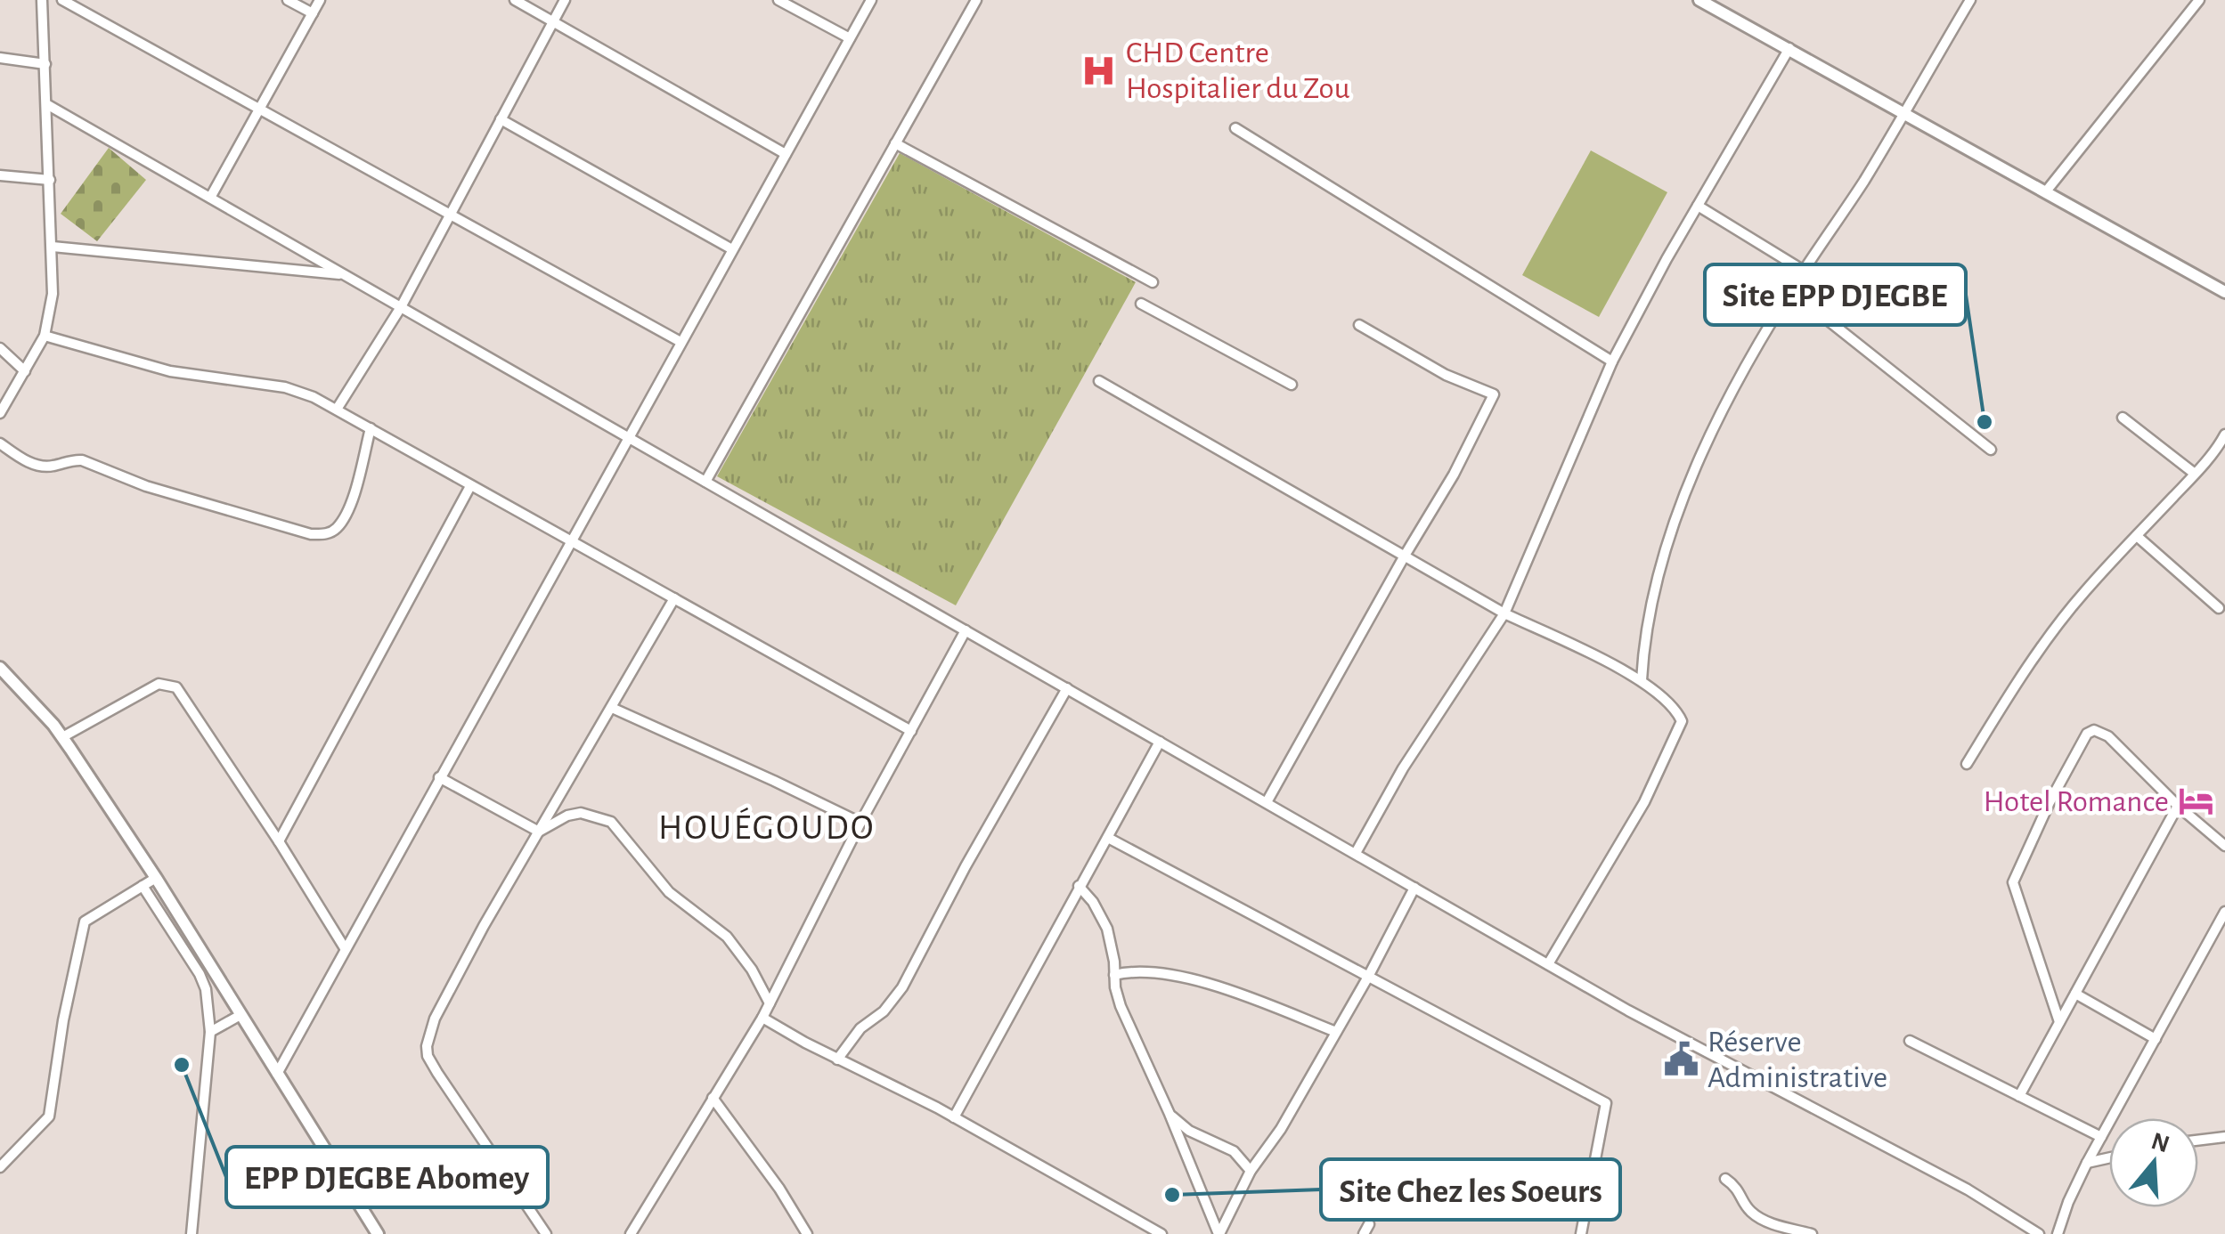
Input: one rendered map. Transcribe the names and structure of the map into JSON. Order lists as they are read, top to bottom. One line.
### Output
{"districts":["HOUÉGOUDO"],"places":{"hospital":["CHD Centre Hospitalier du Zou"],"other":["Site EPP DJEGBE","EPP DJEGBE Abomey","Site Chez les Soeurs"],"hotel":["Hotel Romance"],"public building":["Réserve Administrative"]},"north":"top"}
